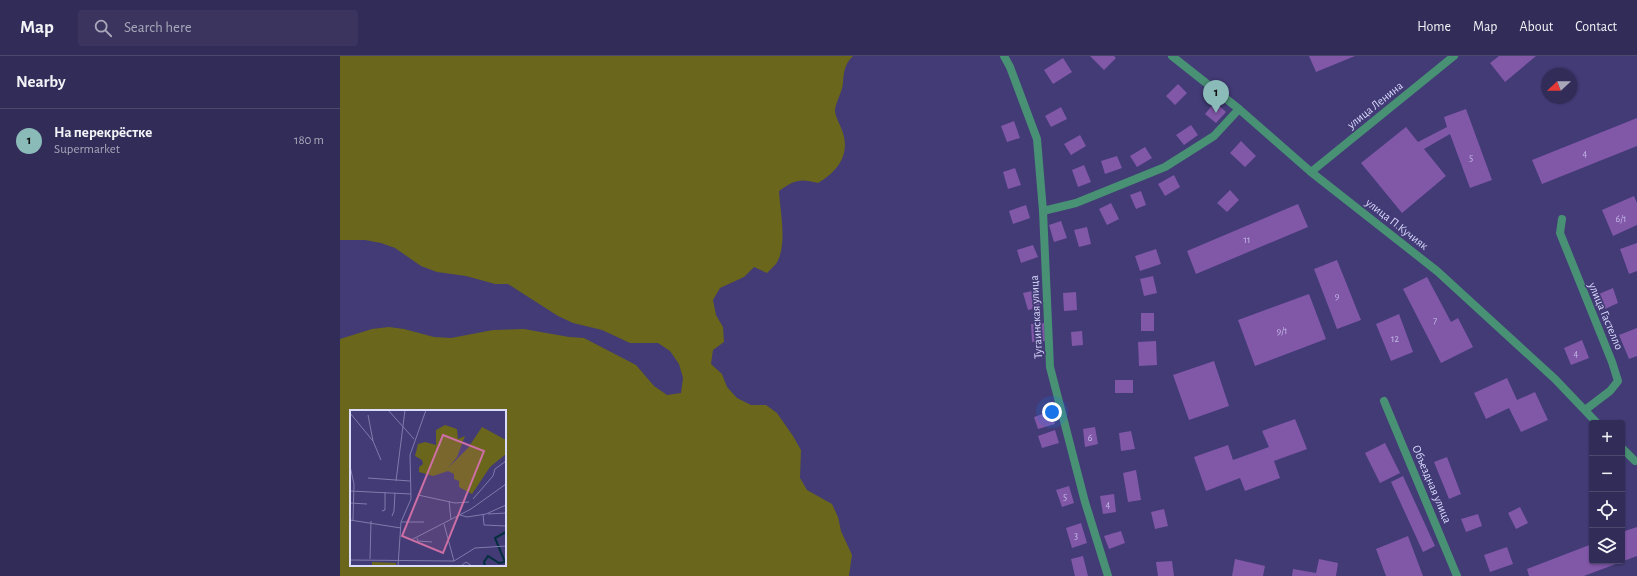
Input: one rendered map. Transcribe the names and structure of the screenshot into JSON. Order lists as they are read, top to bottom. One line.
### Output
{"streets":{"street":["улица Ленина","улица П.Кучияк","улица Гастелло","Тугаинская улица","Объездная улица"]},"crossings":[["улица Ленина","улица П.Кучияк"],["улица П.Кучияк","улица Гастелло"]],"house_numbers":["4","5","6/1","11","9","7","9/1","12","4","6","5","4","3"],"north":"left","page":{"header":"Map","search":"Search here","nav":["Home","Map","About","Contact"],"heading":"Nearby","pins":"1","list":[{"mark":"1","name":"На перекрёстке","note":"Supermarket","value":"180 m"}],"map_buttons":["+","−"]}}
